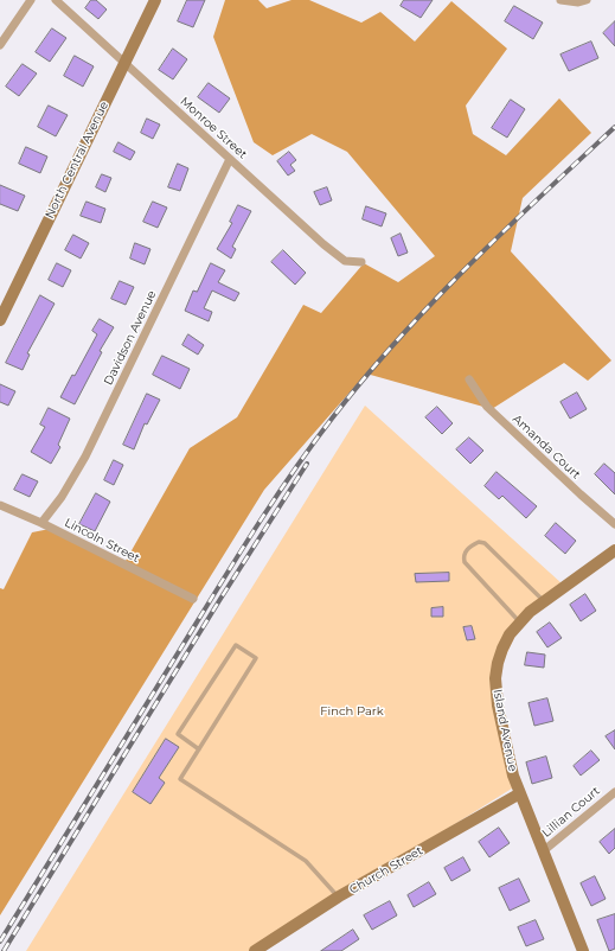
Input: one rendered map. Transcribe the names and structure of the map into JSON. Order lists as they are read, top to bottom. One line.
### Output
{"streets":{"street":["Monroe Street","North Central Avenue","Davidson Avenue","Amanda Court","Lincoln Street","Island Avenue","Lillian Court","Church Street"]},"crossings":[["Monroe Street","North Central Avenue"],["Monroe Street","Davidson Avenue"],["Davidson Avenue","Lincoln Street"],["Island Avenue","Lillian Court"],["Island Avenue","Church Street"]],"parks":["Finch Park"]}
